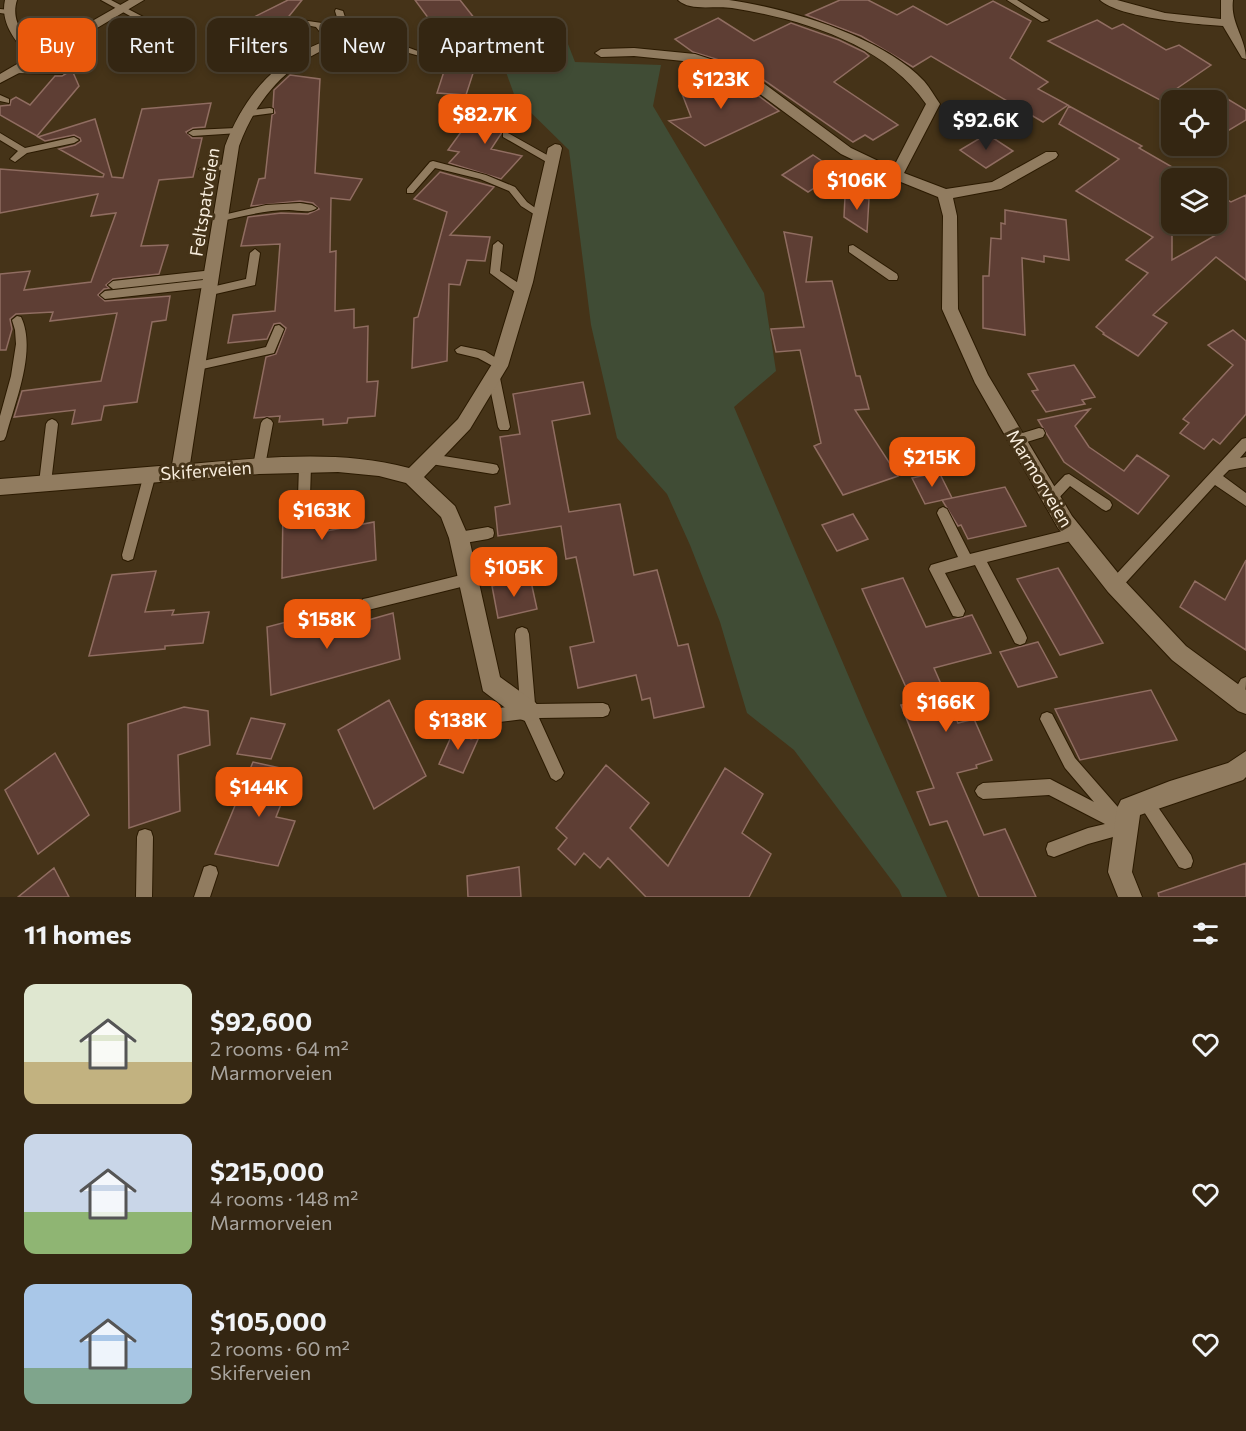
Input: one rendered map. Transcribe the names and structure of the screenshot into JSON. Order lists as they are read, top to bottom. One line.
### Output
{"streets":{"street":["Feltspatveien","Skiferveien","Marmorveien"]},"crossings":[["Feltspatveien","Skiferveien"]],"page":{"chip":["Buy","Rent","Filters","New","Apartment"],"price":["$123K","$82.7K","$92.6K","$106K","$215K","$163K","$105K","$158K","$166K","$138K","$144K"],"heading":"11 homes","list":[{"name":"$92,600","note":"2 rooms · 64 m² · Marmorveien"},{"name":"$215,000","note":"4 rooms · 148 m² · Marmorveien"},{"name":"$105,000","note":"2 rooms · 60 m² · Skiferveien"}]}}
